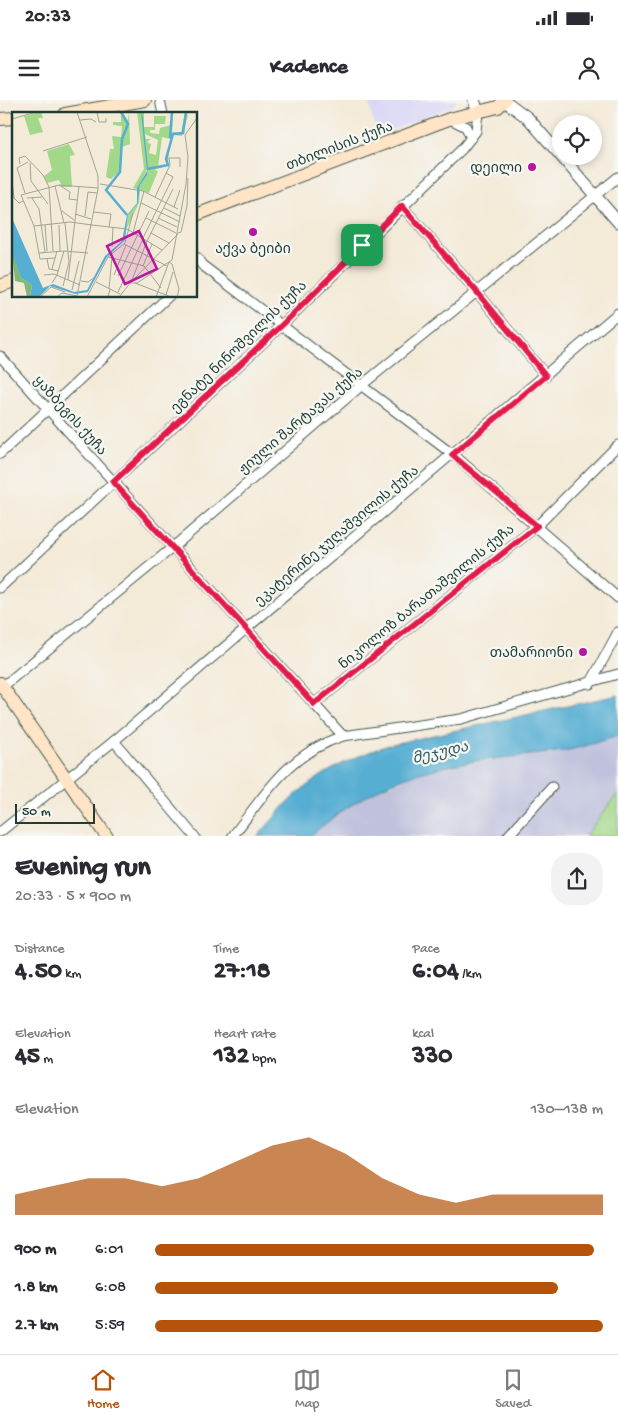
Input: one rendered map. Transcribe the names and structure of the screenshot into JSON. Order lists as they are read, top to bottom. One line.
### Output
{"streets":{"main road":["თბილისის ქუჩა"],"street":["ეგნატე ნინოშვილის ქუჩა","ყაზბეგის ქუჩა","ჟიული შარტავას ქუჩა","ეკატერინე ჯუღაშვილის ქუჩა","ნიკოლოზ ბარათაშვილის ქუჩა"]},"crossings":[["თბილისის ქუჩა","ეგნატე ნინოშვილის ქუჩა"],["ეგნატე ნინოშვილის ქუჩა","ყაზბეგის ქუჩა"],["ყაზბეგის ქუჩა","ჟიული შარტავას ქუჩა"],["ყაზბეგის ქუჩა","ეკატერინე ჯუღაშვილის ქუჩა"],["ყაზბეგის ქუჩა","ნიკოლოზ ბარათაშვილის ქუჩა"]],"water":["მეჯუდა"],"places":["დეილი","აქვა ბეიბი","თამარიონი"],"scale_bar":"50 m","page":{"status":"20:33","header":"Kadence","scale":"50 m","heading":["Evening run","20:33 · 5 × 900 m"],"stats":[["Distance","4.50 km"],["Time","27:18"],["Pace","6:04 /km"],["Elevation","45 m"],["Heart rate","132 bpm"],["kcal","330"]],"chart":["Elevation","130–138 m"],"list":[{"name":"900 m","note":"6:01"},{"name":"1.8 km","note":"6:08"},{"name":"2.7 km","note":"5:59"}],"tabs":["Home","Map","Saved"]}}
